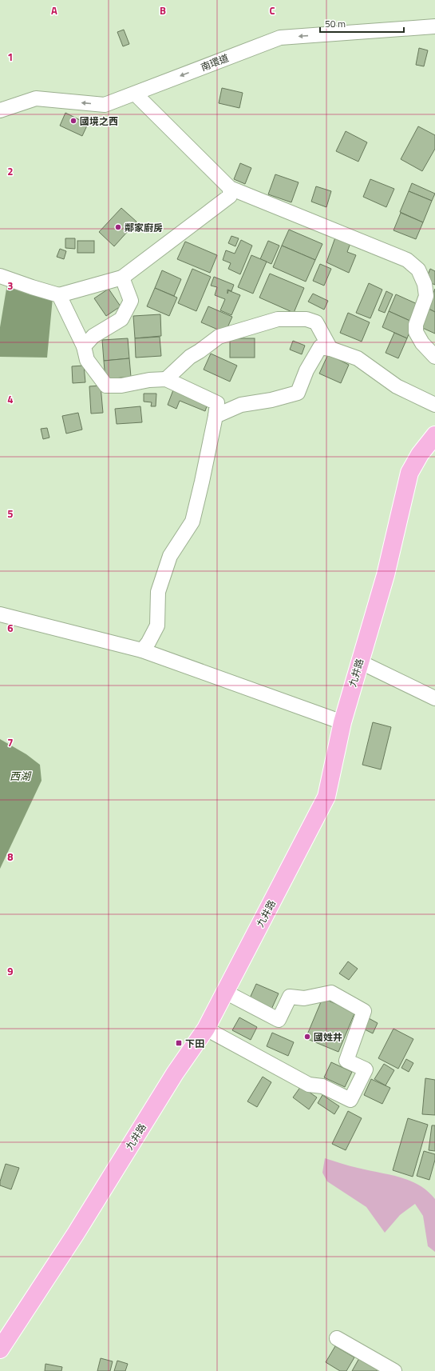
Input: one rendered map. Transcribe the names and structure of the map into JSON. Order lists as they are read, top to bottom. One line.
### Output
{"streets":{"main road":["九井路"],"street":["南環道"]},"one_way":["南環道"],"water":["西湖"],"places":{"other":["國境之西","鄰家廚房","國姓井"],"transit":["下田"]},"scale_bar":"50 m","grid":{"columns":["A","B","C"],"rows":["1","2","3","4","5","6","7","8","9"]}}
